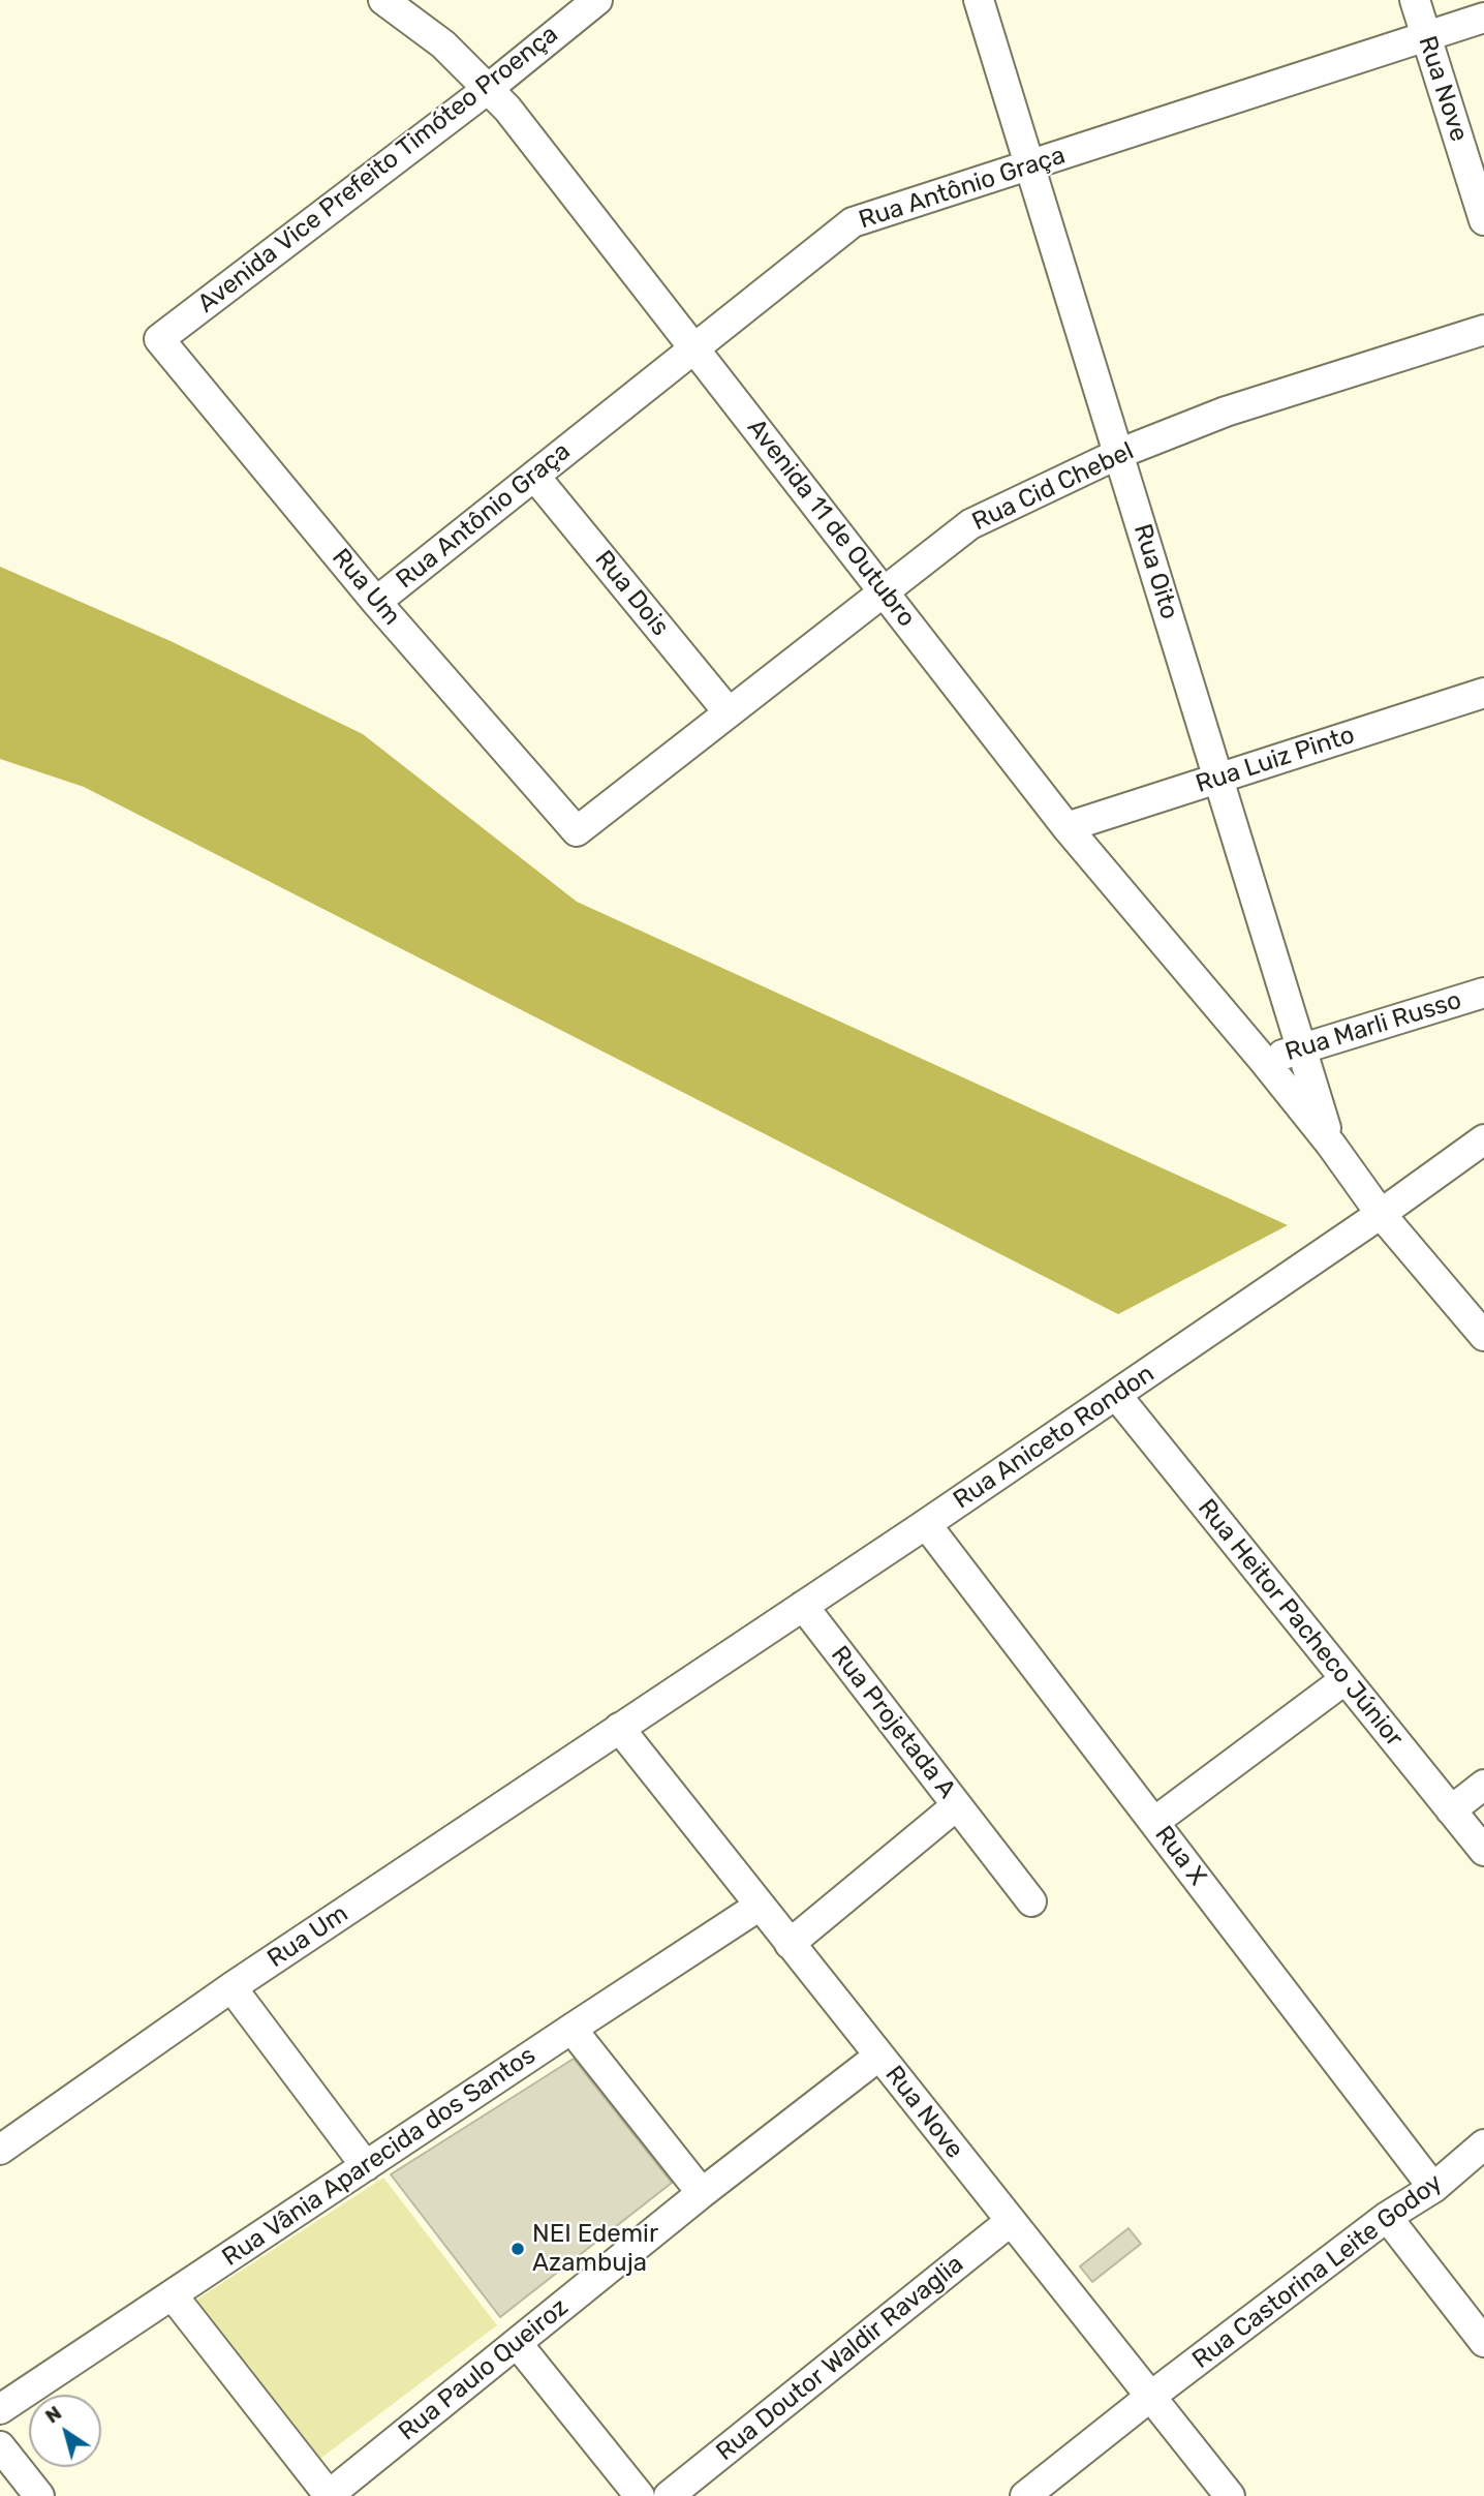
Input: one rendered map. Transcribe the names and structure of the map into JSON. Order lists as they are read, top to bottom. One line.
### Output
{"streets":{"street":["Rua Nove","Avenida Vice Prefeito Timóteo Proença","Rua Antônio Graça","Rua Cid Chebel","Avenida 11 de Outubro","Rua Oito","Rua Um","Rua Dois","Rua Luiz Pinto","Rua Marli Russo","Rua Aniceto Rondon","Rua Heitor Pacheco Júnior","Rua Projetada A","Rua X","Rua Vânia Aparecida dos Santos","Rua Castorina Leite Godoy","Rua Doutor Waldir Ravaglia","Rua Paulo Queiroz"]},"crossings":[["Rua Nove","Rua Antônio Graça"],["Rua Nove","Rua Um"],["Rua Nove","Rua Aniceto Rondon"],["Rua Nove","Rua Projetada A"],["Rua Nove","Rua Vânia Aparecida dos Santos"],["Rua Nove","Rua Castorina Leite Godoy"],["Rua Nove","Rua Doutor Waldir Ravaglia"],["Rua Nove","Rua Paulo Queiroz"],["Avenida Vice Prefeito Timóteo Proença","Avenida 11 de Outubro"],["Avenida Vice Prefeito Timóteo Proença","Rua Um"],["Rua Antônio Graça","Avenida 11 de Outubro"],["Rua Antônio Graça","Rua Oito"],["Rua Antônio Graça","Rua Um"],["Rua Antônio Graça","Rua Dois"],["Rua Cid Chebel","Avenida 11 de Outubro"],["Rua Cid Chebel","Rua Oito"],["Rua Cid Chebel","Rua Um"],["Rua Cid Chebel","Rua Dois"],["Avenida 11 de Outubro","Rua Oito"],["Avenida 11 de Outubro","Rua Luiz Pinto"],["Avenida 11 de Outubro","Rua Marli Russo"],["Rua Oito","Rua Luiz Pinto"],["Rua Oito","Rua Marli Russo"],["Rua Um","Rua Aniceto Rondon"],["Rua Aniceto Rondon","Rua Heitor Pacheco Júnior"],["Rua Aniceto Rondon","Rua Projetada A"],["Rua Aniceto Rondon","Rua X"],["Rua X","Rua Castorina Leite Godoy"]],"places":["NEI Edemir Azambuja"],"north":"top left"}
